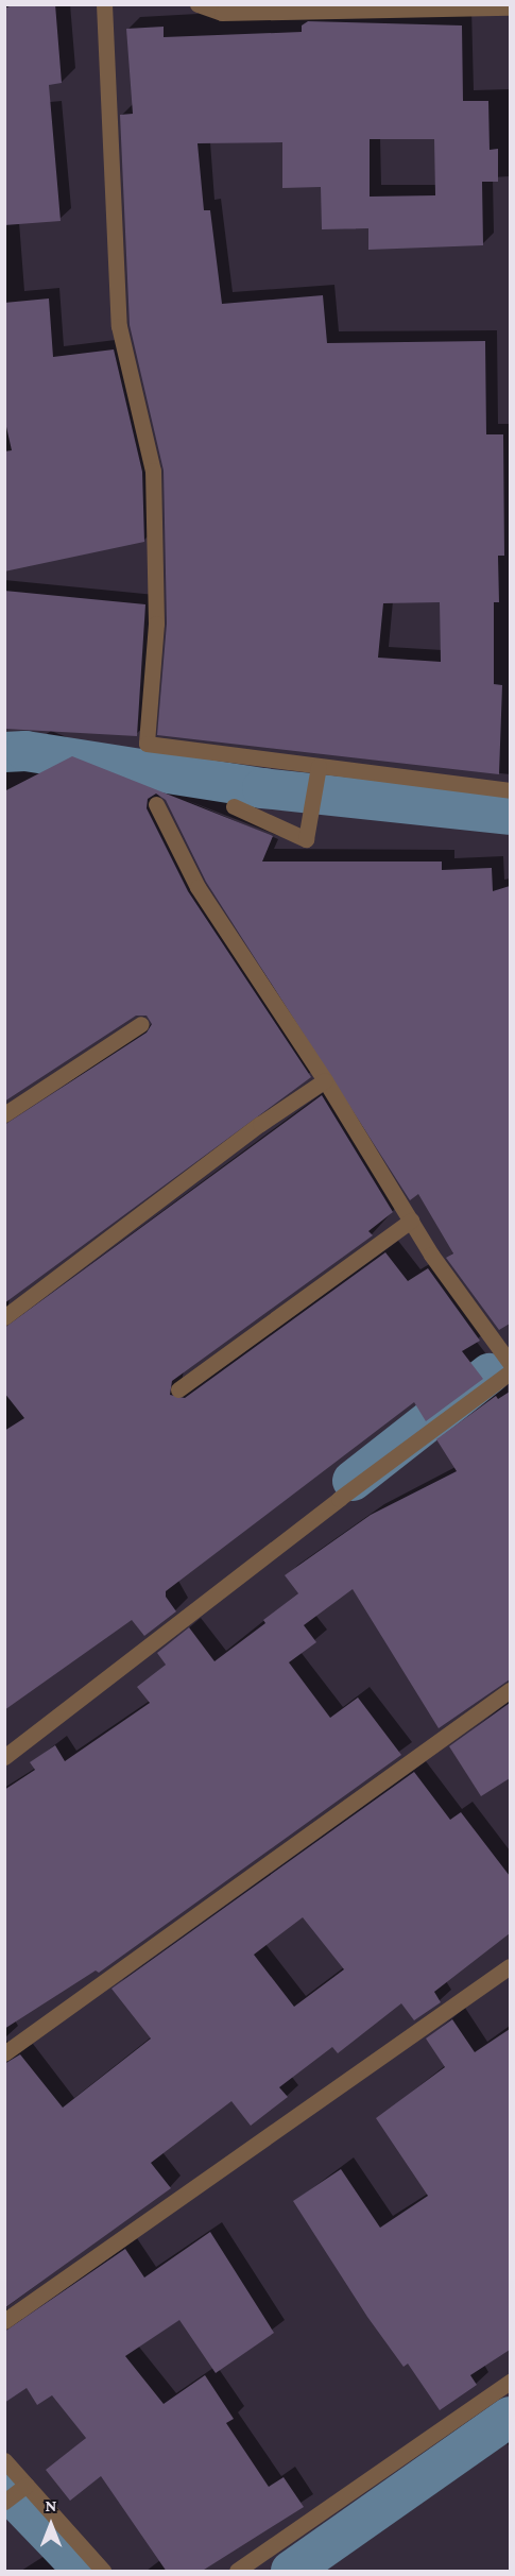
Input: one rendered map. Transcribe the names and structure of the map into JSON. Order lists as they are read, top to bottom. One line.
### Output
{"north":"top"}
